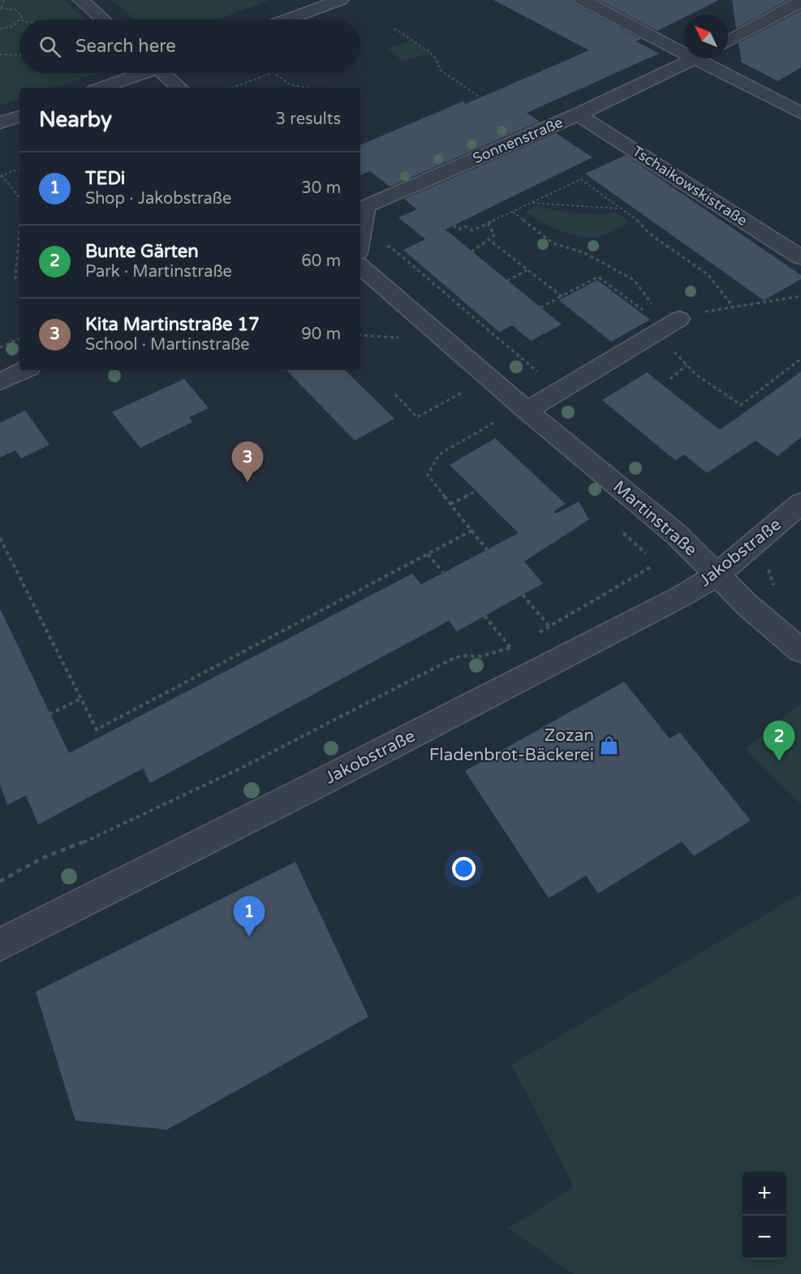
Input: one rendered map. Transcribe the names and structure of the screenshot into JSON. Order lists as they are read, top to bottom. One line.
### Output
{"streets":{"street":["Sonnenstraße","Tschaikowskistraße","Martinstraße","Jakobstraße"]},"crossings":[["Sonnenstraße","Tschaikowskistraße"],["Martinstraße","Jakobstraße"]],"places":{"shop":["Zozan Fladenbrot-Bäckerei"]},"north":"top left","page":{"search":"Search here","heading":["Nearby","3 results"],"list":[{"mark":"1","name":"TEDi","note":"Shop · Jakobstraße","value":"30 m"},{"mark":"2","name":"Bunte Gärten","note":"Park · Martinstraße","value":"60 m"},{"mark":"3","name":"Kita Martinstraße 17","note":"School · Martinstraße","value":"90 m"}],"pins":["3","2","1"],"map_buttons":["+","−"]}}
